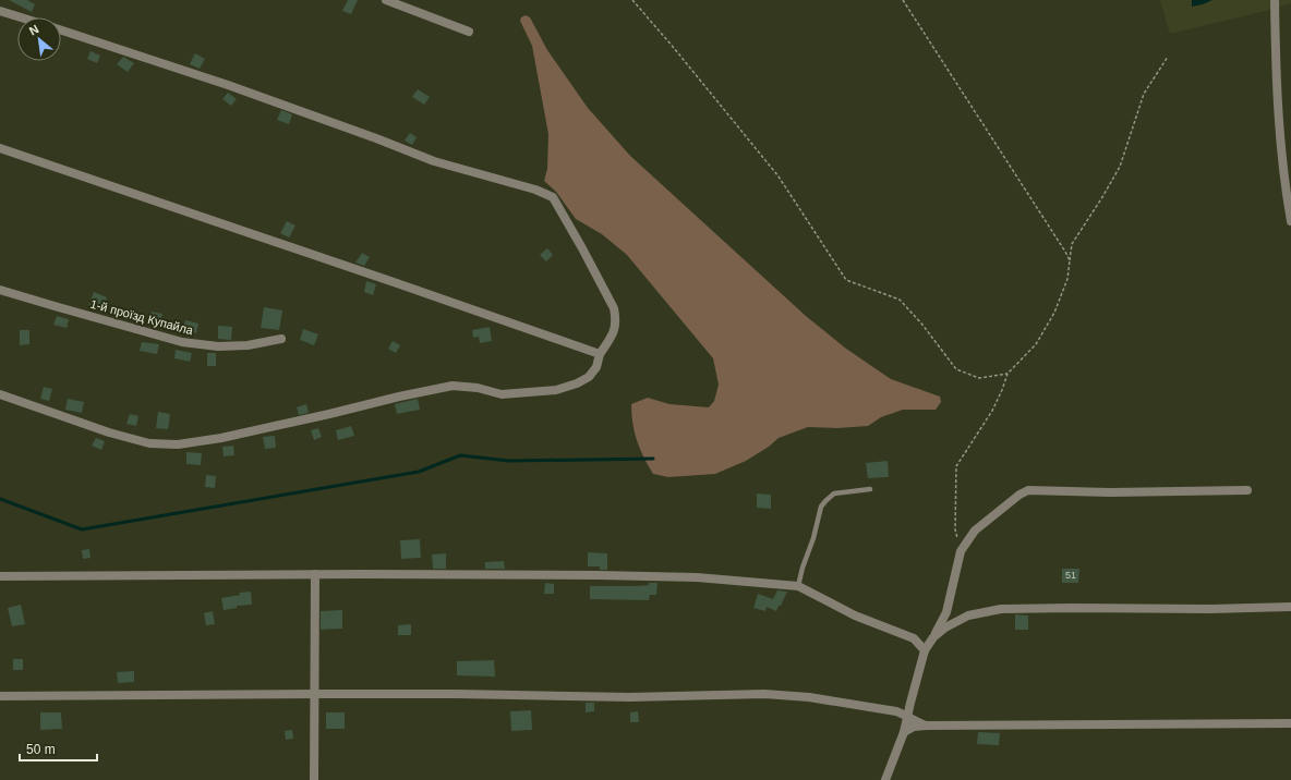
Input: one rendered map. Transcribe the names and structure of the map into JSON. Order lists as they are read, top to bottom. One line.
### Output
{"streets":{"street":["1-й проїзд Купайла"]},"house_numbers":["51"],"scale_bar":"50 m","north":"top left"}
